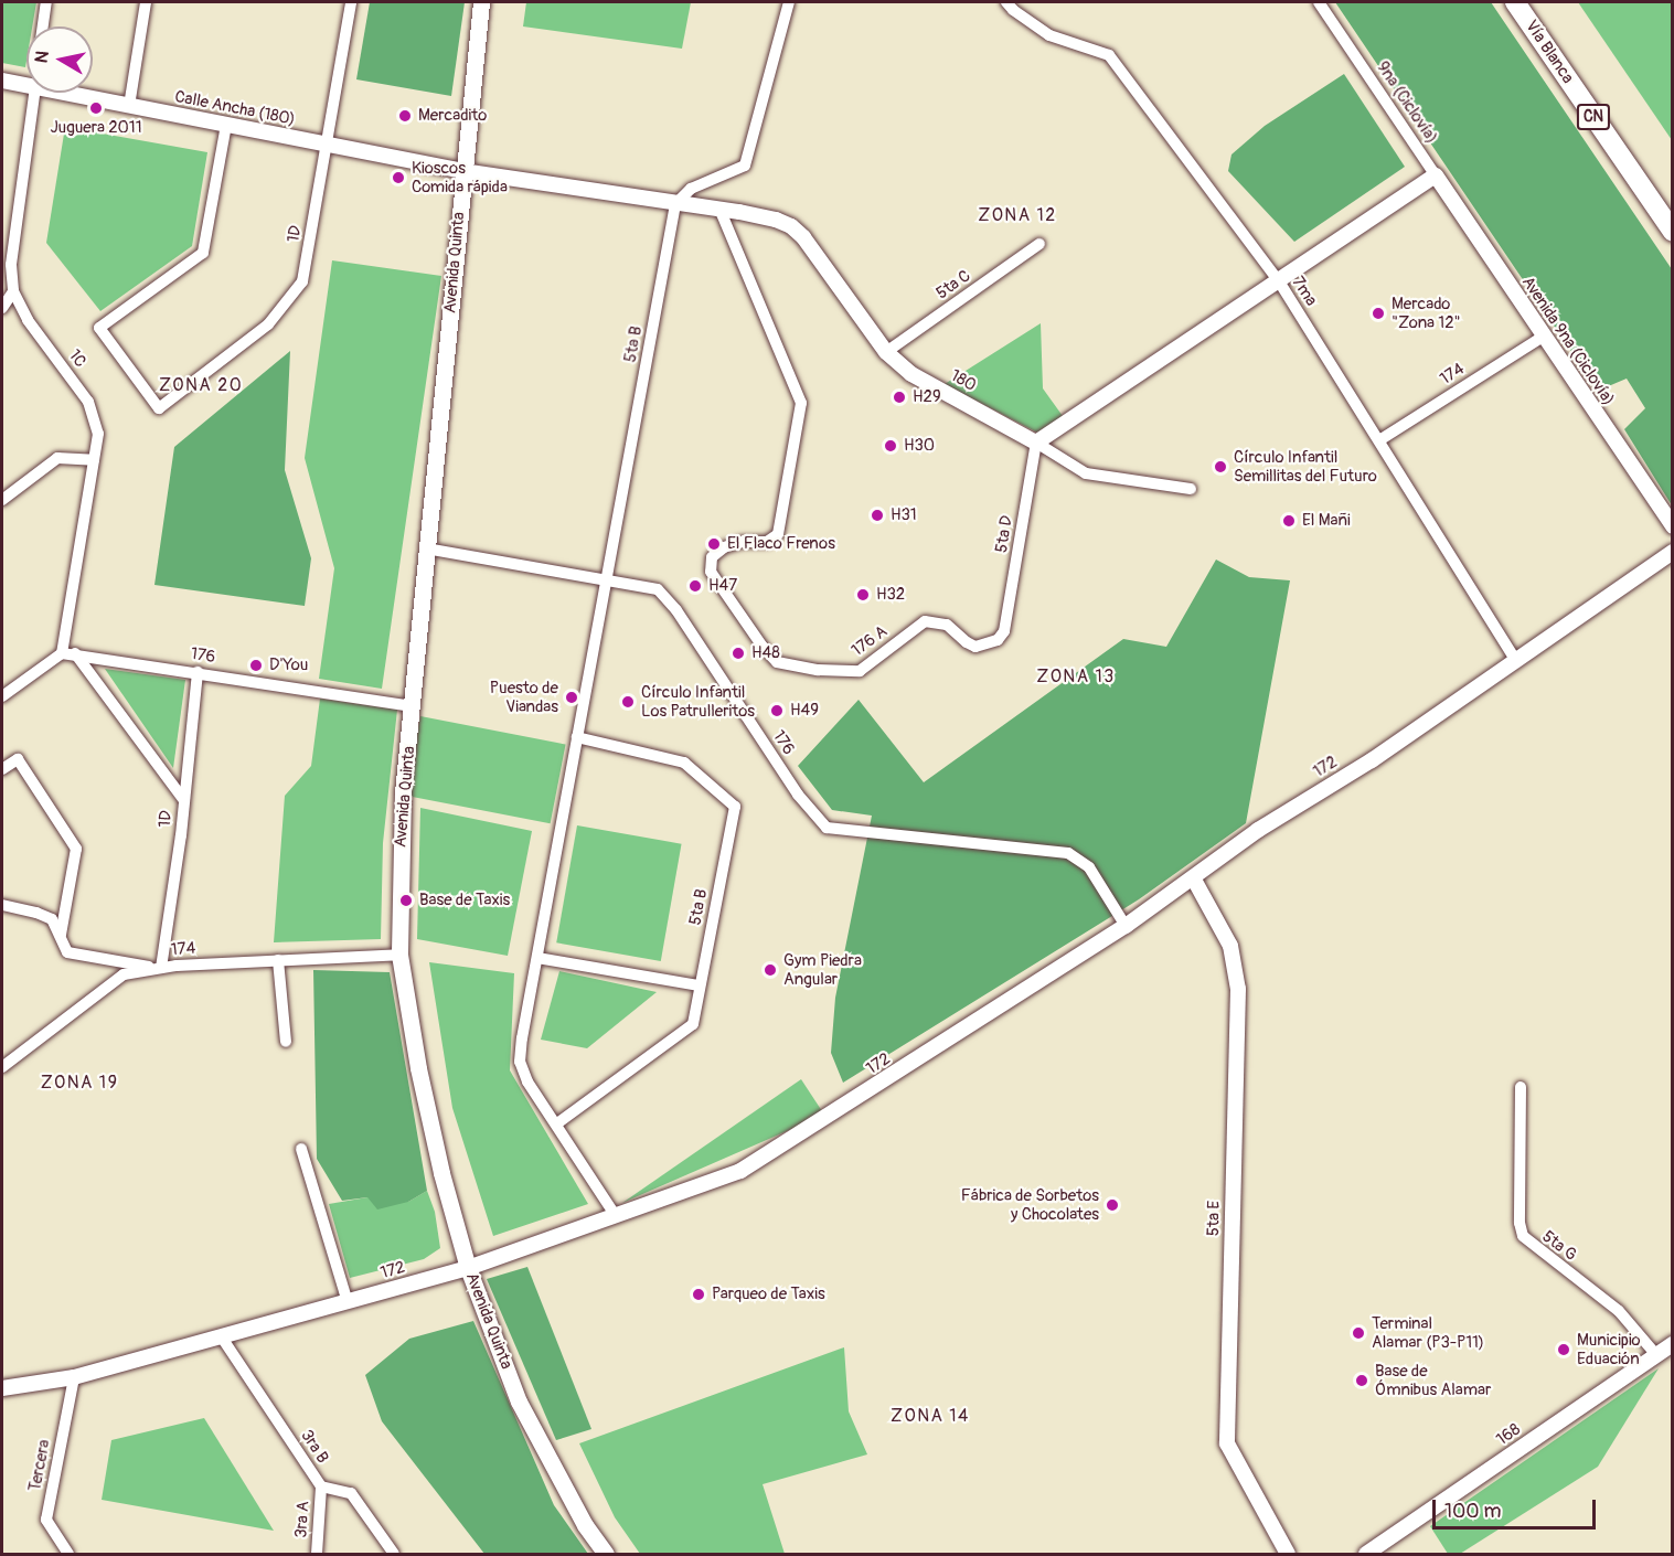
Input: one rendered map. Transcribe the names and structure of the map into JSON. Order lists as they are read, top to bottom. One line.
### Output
{"streets":{"highway":["Vía Blanca","CN"],"main road":["Avenida Quinta"],"street":["9na (Ciclovía)","Calle Ancha (180)","1D","5ta C","7ma","Avenida 9na (Ciclovía)","5ta B","1C","174","180","5ta D","176 A","176","172","5ta E","5ta G","168","3ra B","Tercera","3ra A"]},"crossings":[["9na (Ciclovía)","Avenida 9na (Ciclovía)"],["Calle Ancha (180)","1D"],["Calle Ancha (180)","Avenida Quinta"],["Calle Ancha (180)","180"],["1D","174"],["1D","176"],["Avenida Quinta","174"],["Avenida Quinta","180"],["Avenida Quinta","176"],["Avenida Quinta","172"],["5ta C","180"],["7ma","174"],["7ma","172"],["Avenida 9na (Ciclovía)","174"],["5ta B","180"],["5ta B","176"],["5ta B","172"],["1C","176"],["180","5ta D"],["180","176 A"],["5ta D","176 A"],["176","172"],["172","5ta E"],["172","3ra B"],["172","Tercera"],["5ta G","168"],["3ra B","3ra A"]],"districts":["ZONA 12","ZONA 20","ZONA 13","ZONA 19","ZONA 14"],"places":["Juguera 2011","Mercadito","Kioscos Comida rápida","Mercado \"Zona 12\"","H29","H30","Círculo Infantil Semillitas del Futuro","H31","El Mañi","El Flaco Frenos","H47","H32","H48","D'You","Puesto de Viandas","Círculo Infantil Los Patrulleritos","H49","Base de Taxis","Gym Piedra Angular","Fábrica de Sorbetos y Chocolates","Parqueo de Taxis","Terminal Alamar (P3-P11)","Municipio Eduación","Base de Ómnibus Alamar"],"scale_bar":"100 m","north":"left"}
